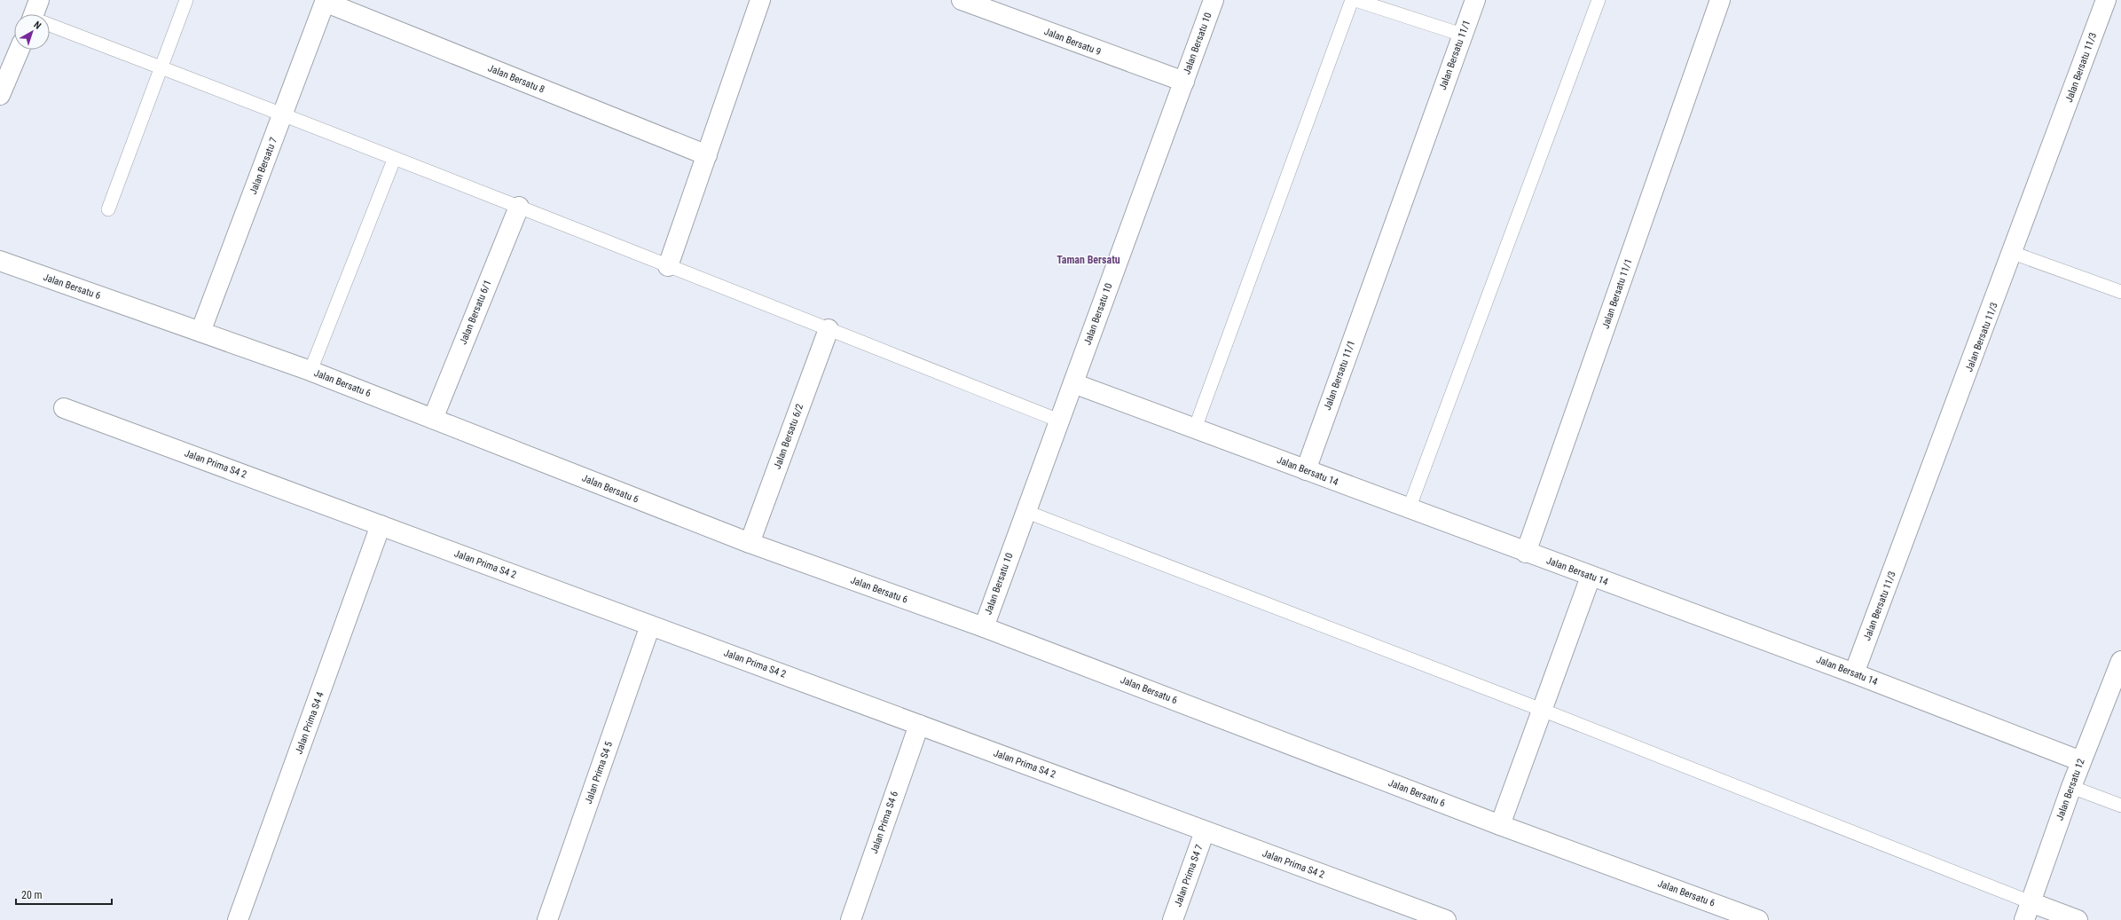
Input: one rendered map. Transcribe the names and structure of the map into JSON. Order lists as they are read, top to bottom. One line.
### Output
{"streets":{"street":["Jalan Bersatu 9","Jalan Bersatu 10","Jalan Bersatu 11/1","Jalan Bersatu 11/3","Jalan Bersatu 8","Jalan Bersatu 7","Jalan Bersatu 6","Jalan Bersatu 6/1","Jalan Bersatu 6/2","Jalan Prima S4 2","Jalan Bersatu 14","Jalan Prima S4 4","Jalan Prima S4 5","Jalan Bersatu 12","Jalan Prima S4 6","Jalan Prima S4 7"]},"crossings":[["Jalan Bersatu 9","Jalan Bersatu 10"],["Jalan Bersatu 10","Jalan Bersatu 6"],["Jalan Bersatu 10","Jalan Bersatu 14"],["Jalan Bersatu 11/1","Jalan Bersatu 14"],["Jalan Bersatu 11/3","Jalan Bersatu 14"],["Jalan Bersatu 8","Jalan Bersatu 7"],["Jalan Bersatu 7","Jalan Bersatu 6"],["Jalan Bersatu 6","Jalan Bersatu 6/1"],["Jalan Bersatu 6","Jalan Bersatu 6/2"],["Jalan Prima S4 2","Jalan Prima S4 4"],["Jalan Prima S4 2","Jalan Prima S4 5"],["Jalan Prima S4 2","Jalan Prima S4 6"],["Jalan Prima S4 2","Jalan Prima S4 7"],["Jalan Bersatu 14","Jalan Bersatu 12"]],"districts":["Taman Bersatu"],"scale_bar":"20 m","north":"top right"}
